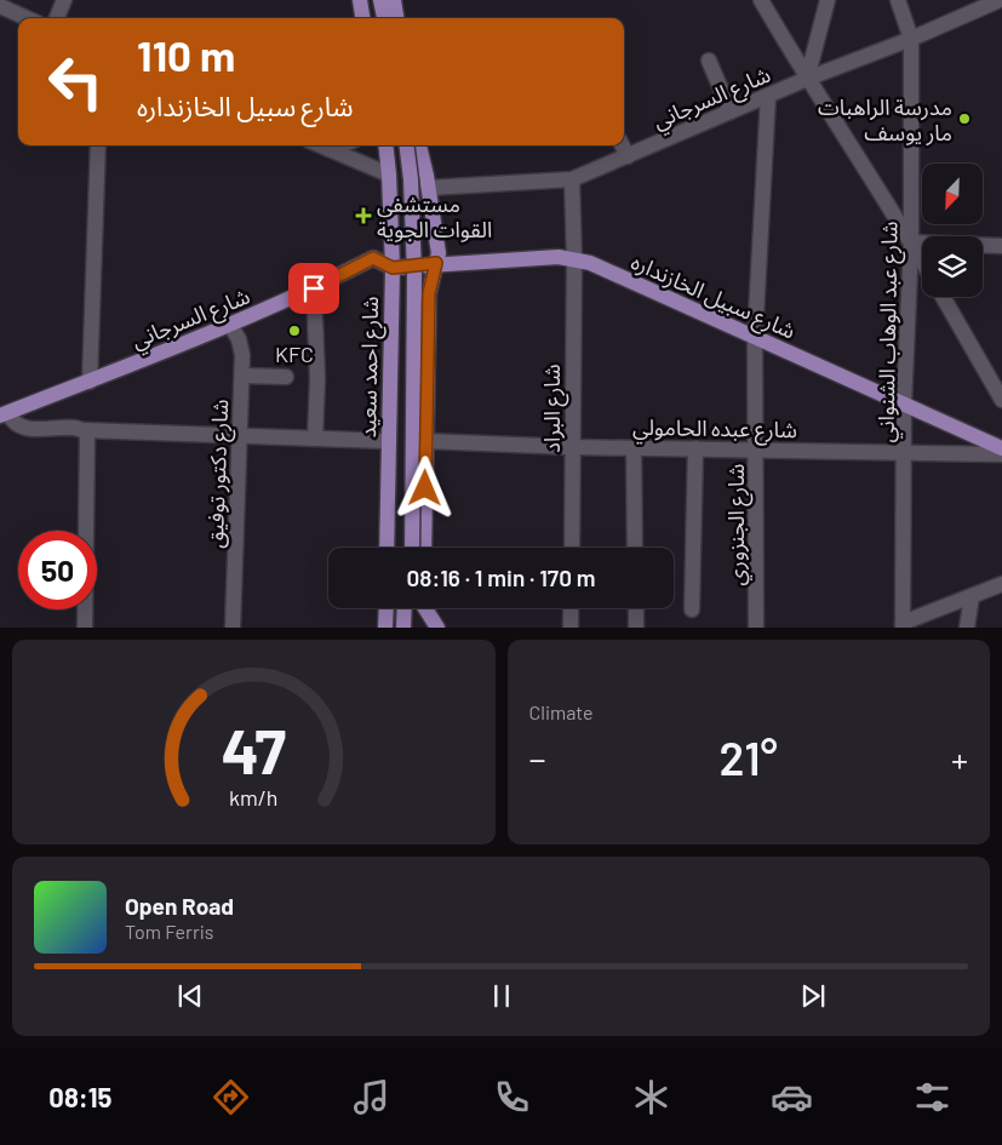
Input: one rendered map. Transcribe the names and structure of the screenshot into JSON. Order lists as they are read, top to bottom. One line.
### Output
{"streets":{"main road":["شارع السرجاني","شارع سبيل الخازنداره","شارع احمد سعيد"],"street":["شارع عبد الوهاب الشنواني","شارع البراد","شارع عبده الحامولي","شارع دكتور توفيق","شارع الجنزوري"]},"crossings":[["شارع السرجاني","شارع سبيل الخازنداره"],["شارع السرجاني","شارع عبد الوهاب الشنواني"],["شارع السرجاني","شارع احمد سعيد"],["شارع السرجاني","شارع البراد"],["شارع السرجاني","شارع دكتور توفيق"],["شارع السرجاني","شارع الجنزوري"],["شارع سبيل الخازنداره","شارع عبد الوهاب الشنواني"],["شارع سبيل الخازنداره","شارع احمد سعيد"],["شارع سبيل الخازنداره","شارع البراد"],["شارع سبيل الخازنداره","شارع الجنزوري"],["شارع عبد الوهاب الشنواني","شارع عبده الحامولي"],["شارع البراد","شارع عبده الحامولي"],["شارع عبده الحامولي","شارع الجنزوري"]],"places":{"other":["مدرسة الراهبات مار يوسف","KFC"],"health":["مستشفى القوات الجوية"]},"north":"bottom left","page":{"turn":["110 m","شارع سبيل الخازنداره"],"limit":"50","trip":"08:16 · 1 min · 170 m","tile":"Climate","heat":["−","21°","+"],"song":["Open Road","Tom Ferris"],"tabs":"08:15","gauge":["47","km/h"]}}
